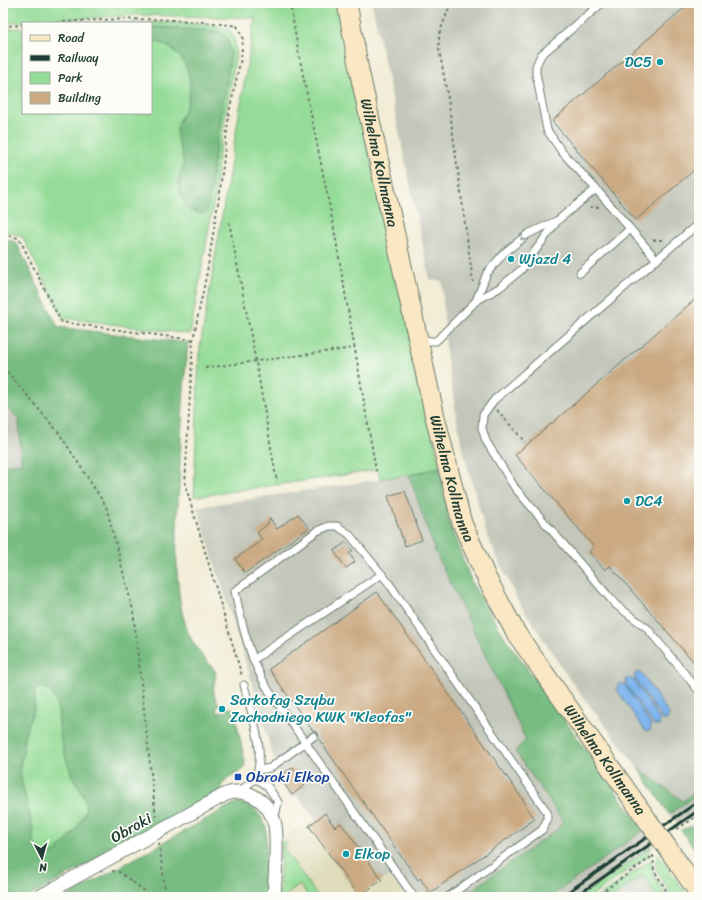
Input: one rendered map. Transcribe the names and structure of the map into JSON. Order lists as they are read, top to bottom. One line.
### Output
{"streets":{"street":["Wilhelma Kollmanna","Obroki"]},"places":{"other":["DC5","Wjazd 4","DC4","Sarkofag Szybu Zachodniego KWK \"Kleofas\"","Elkop"],"transit":["Obroki Elkop"]},"legend":["Road","Railway","Park","Building"],"north":"bottom"}
